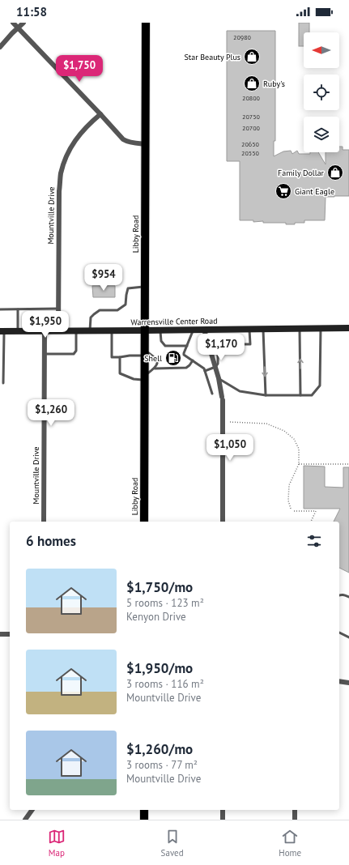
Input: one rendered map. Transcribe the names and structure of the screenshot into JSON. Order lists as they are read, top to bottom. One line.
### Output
{"streets":{"main road":["Libby Road","Warrensville Center Road"],"street":["Mountville Drive"]},"crossings":[["Mountville Drive","Warrensville Center Road"],["Libby Road","Warrensville Center Road"]],"places":{"shop":["Star Beauty Plus","Ruby's","Family Dollar"],"supermarket":["Giant Eagle"],"fuel station":["Shell"]},"house_numbers":["20980","20800","20750","20700","20650","20550"],"north":"left","page":{"status":"11:58","price":["$1,750","$954","$1,950","$1,170","$1,260","$1,050"],"heading":"6 homes","list":[{"name":"$1,750/mo","note":"5 rooms · 123 m² · Kenyon Drive"},{"name":"$1,950/mo","note":"3 rooms · 116 m² · Mountville Drive"},{"name":"$1,260/mo","note":"3 rooms · 77 m² · Mountville Drive"}],"tabs":["Map","Saved","Home"]}}
